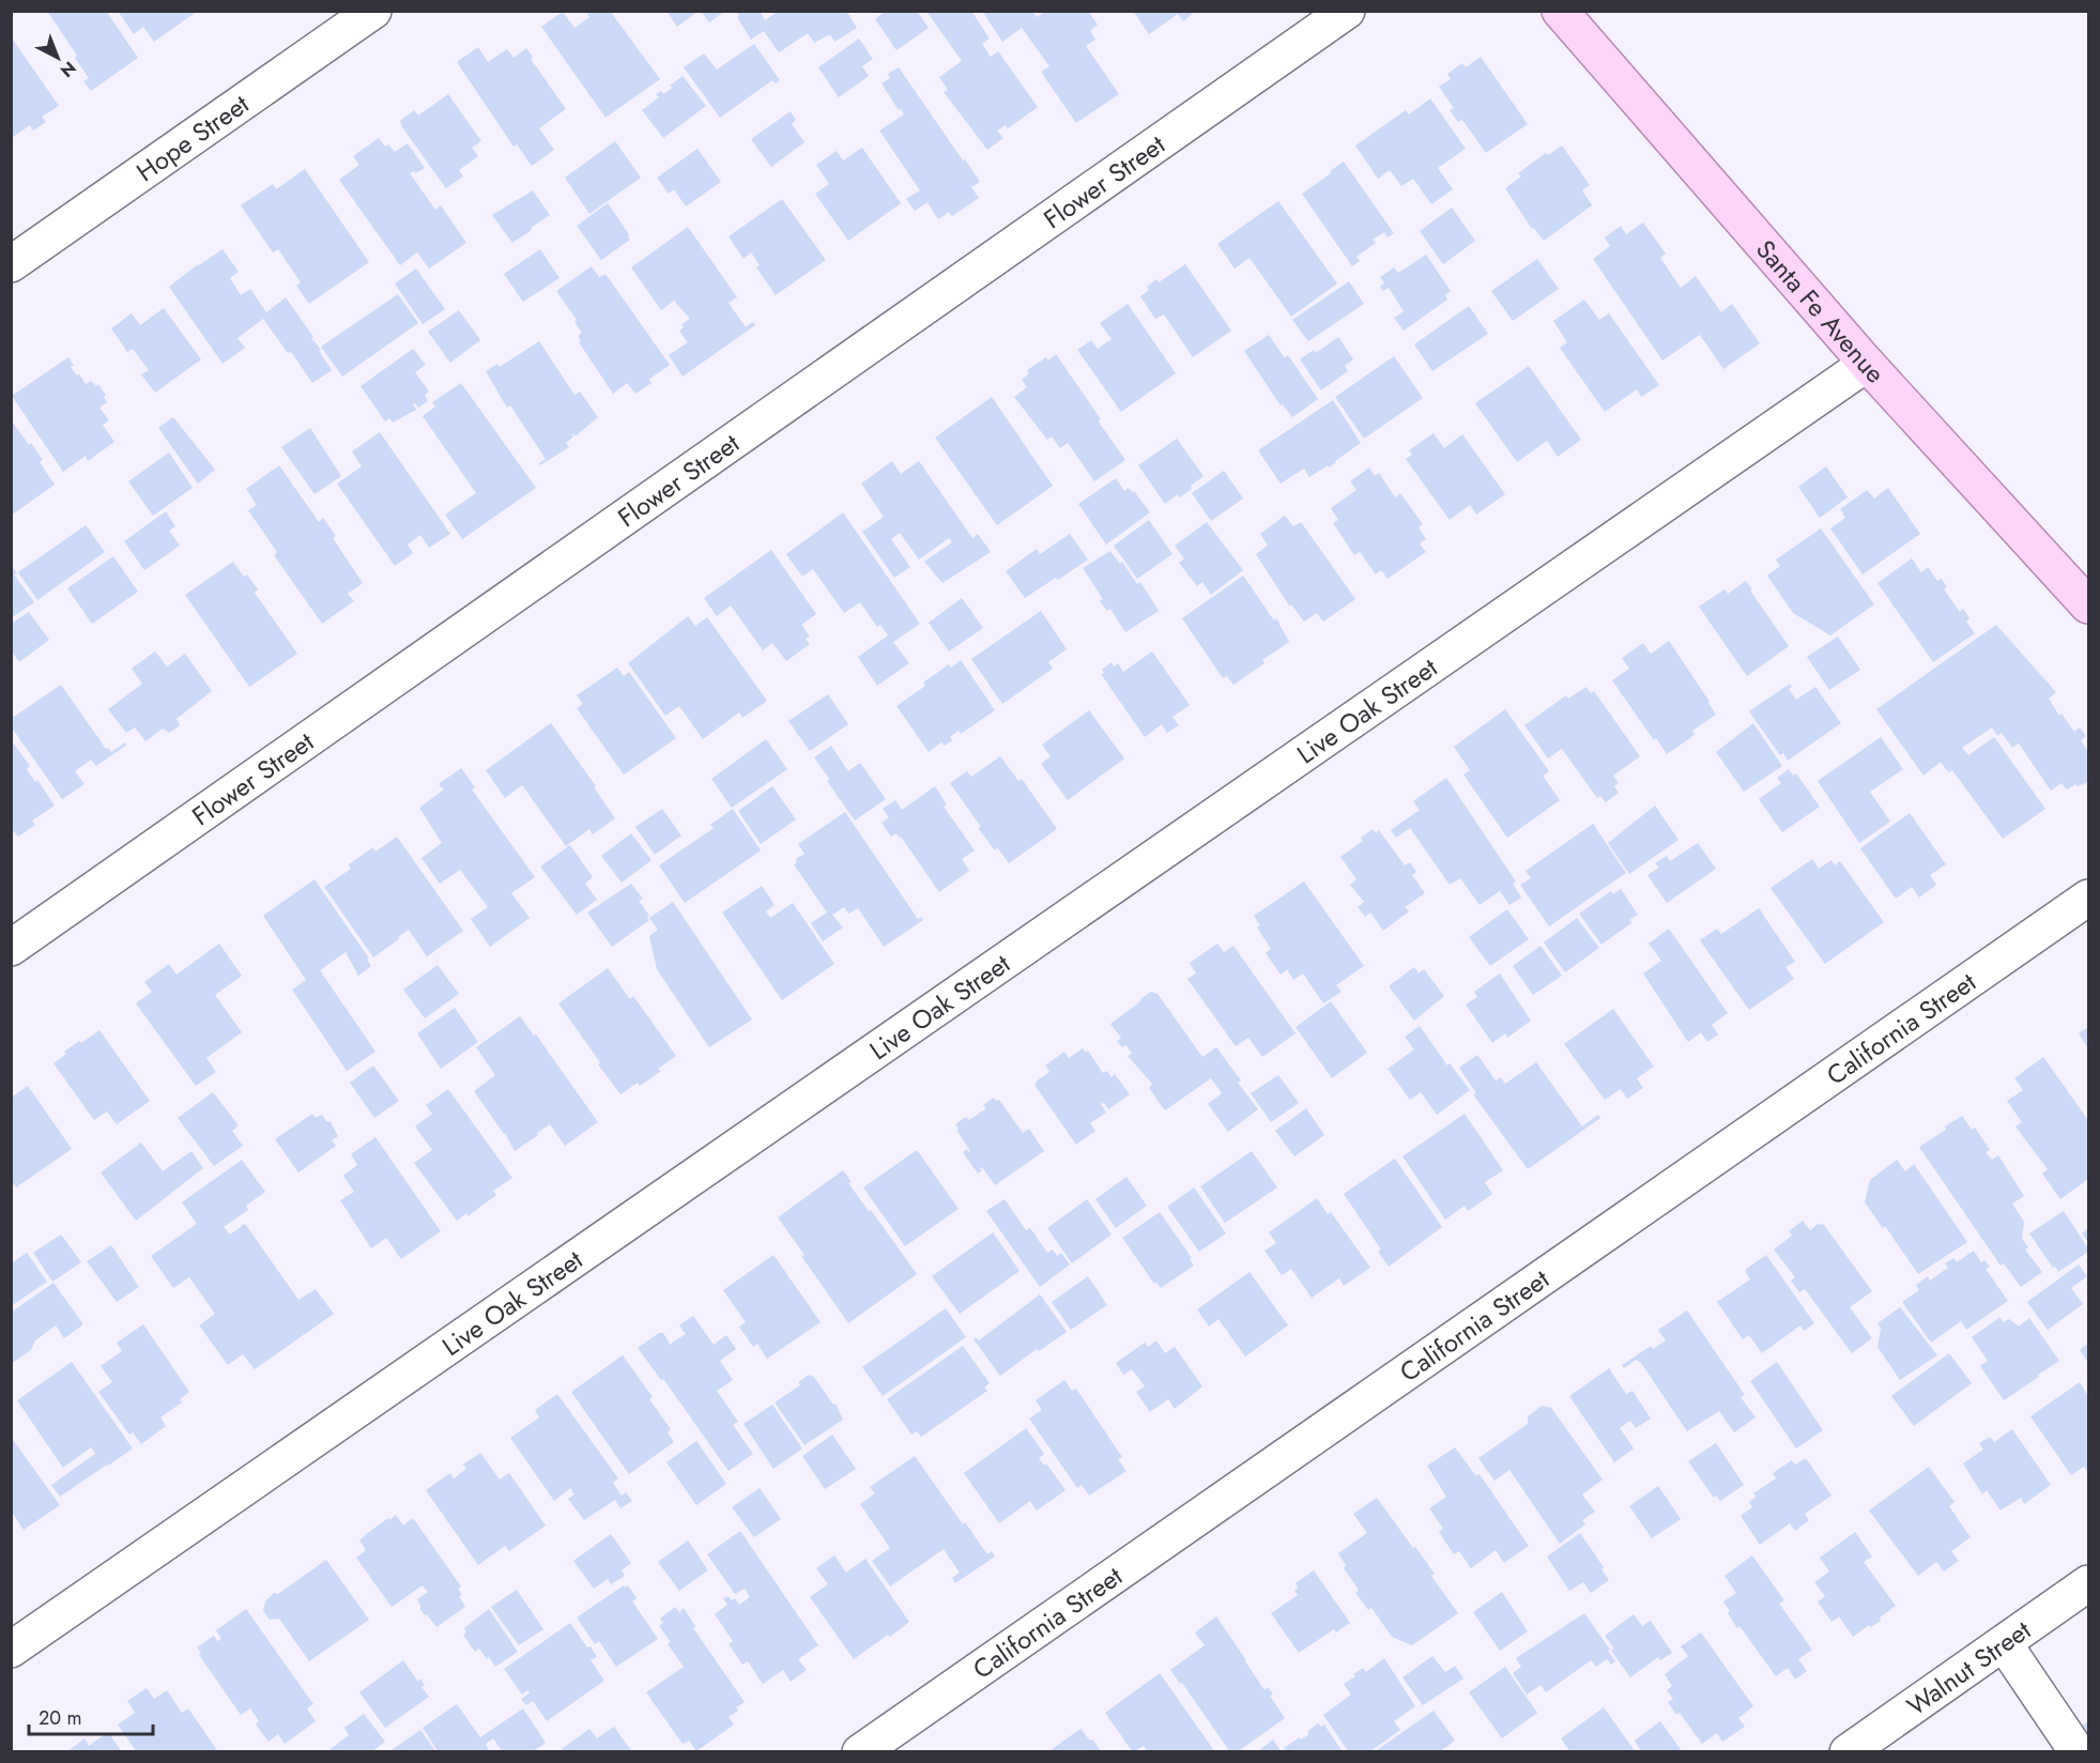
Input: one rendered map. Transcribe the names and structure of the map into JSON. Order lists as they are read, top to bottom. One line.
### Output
{"streets":{"main road":["Santa Fe Avenue"],"street":["Hope Street","Flower Street","Live Oak Street","California Street","Walnut Street"]},"crossings":[["Santa Fe Avenue","Live Oak Street"]],"scale_bar":"20 m","north":"bottom right"}
